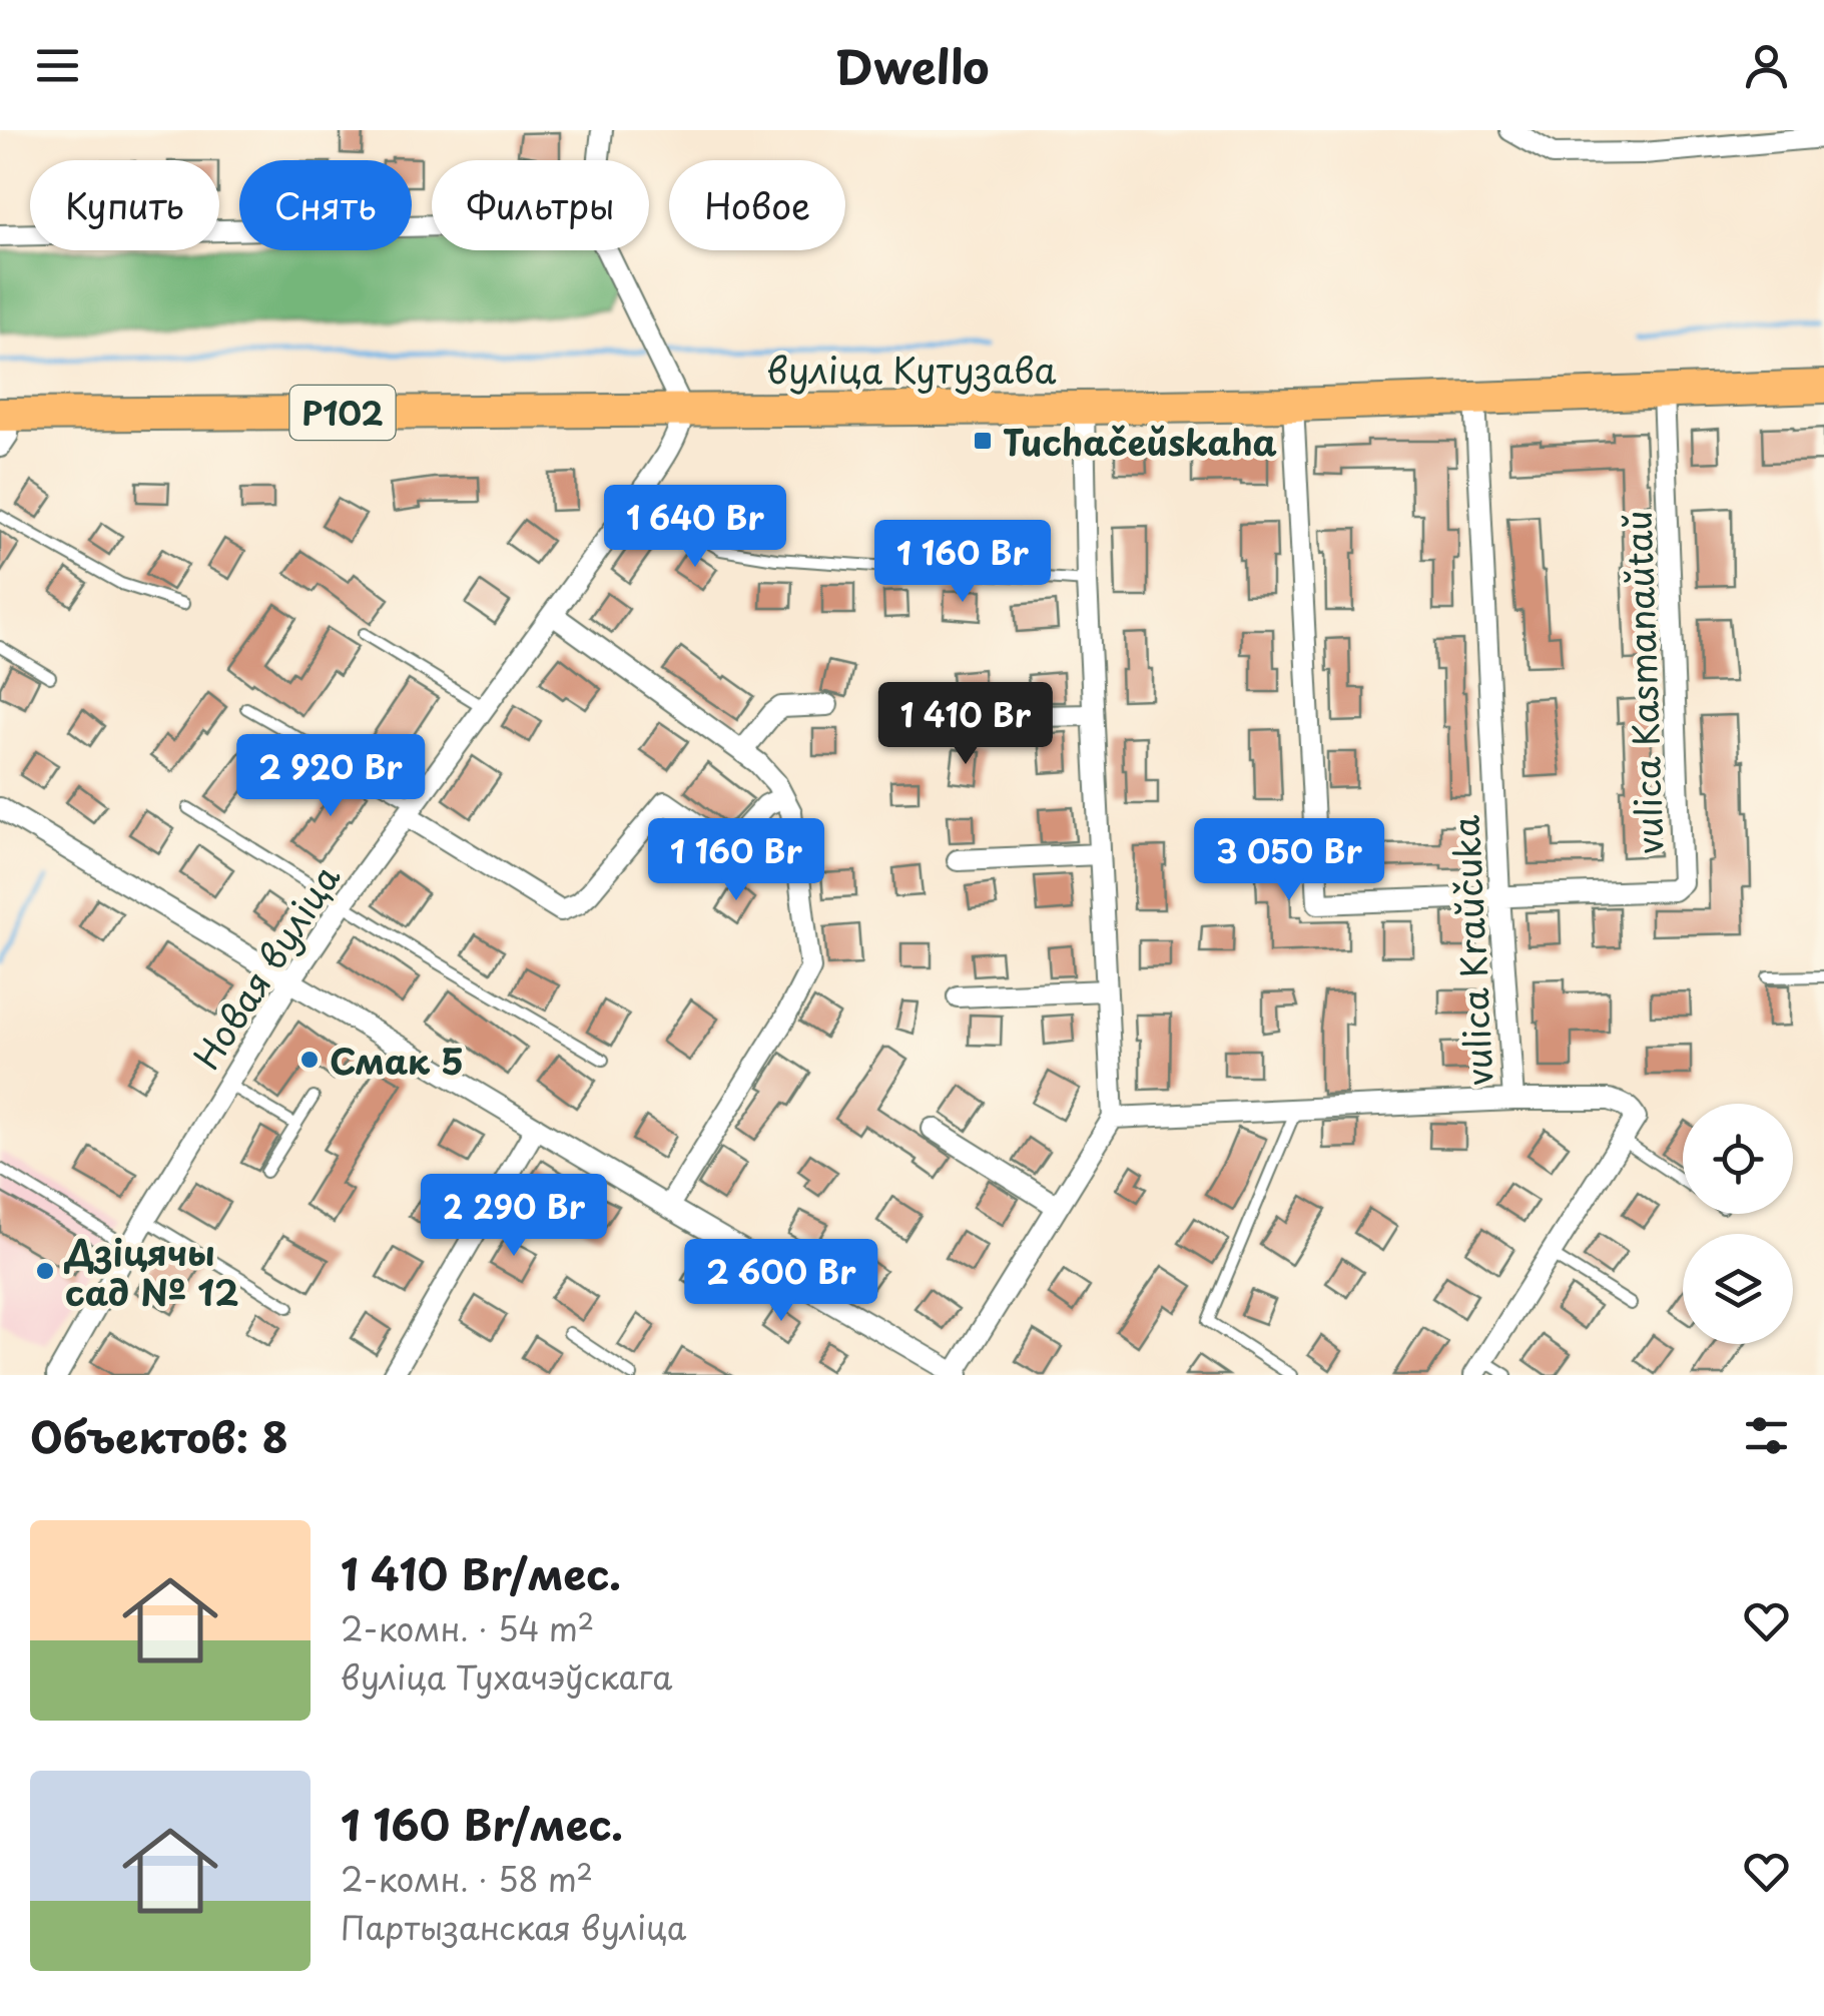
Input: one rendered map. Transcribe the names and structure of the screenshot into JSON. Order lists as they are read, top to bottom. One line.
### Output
{"streets":{"main road":["вуліца Кутузава","Р102"],"street":["vulica Kasmanaŭtaŭ","vulica Kraŭčuka","Новая вуліца"]},"crossings":[["вуліца Кутузава","vulica Kasmanaŭtaŭ"],["вуліца Кутузава","vulica Kraŭčuka"],["вуліца Кутузава","Новая вуліца"],["vulica Kasmanaŭtaŭ","vulica Kraŭčuka"]],"places":{"transit":["Tuchačeŭskaha"],"other":["Смак 5","Дзіцячы сад № 12"]},"page":{"header":"Dwello","chip":["Купить","Снять","Фильтры","Новое"],"price":["1 640 Br","1 160 Br","1 410 Br","2 920 Br","1 160 Br","3 050 Br","2 290 Br","2 600 Br"],"heading":"Объектов: 8","list":[{"name":"1 410 Br/мес.","note":"2-комн. · 54 m² · вуліца Тухачэўскага"},{"name":"1 160 Br/мес.","note":"2-комн. · 58 m² · Партызанская вуліца"}]}}
